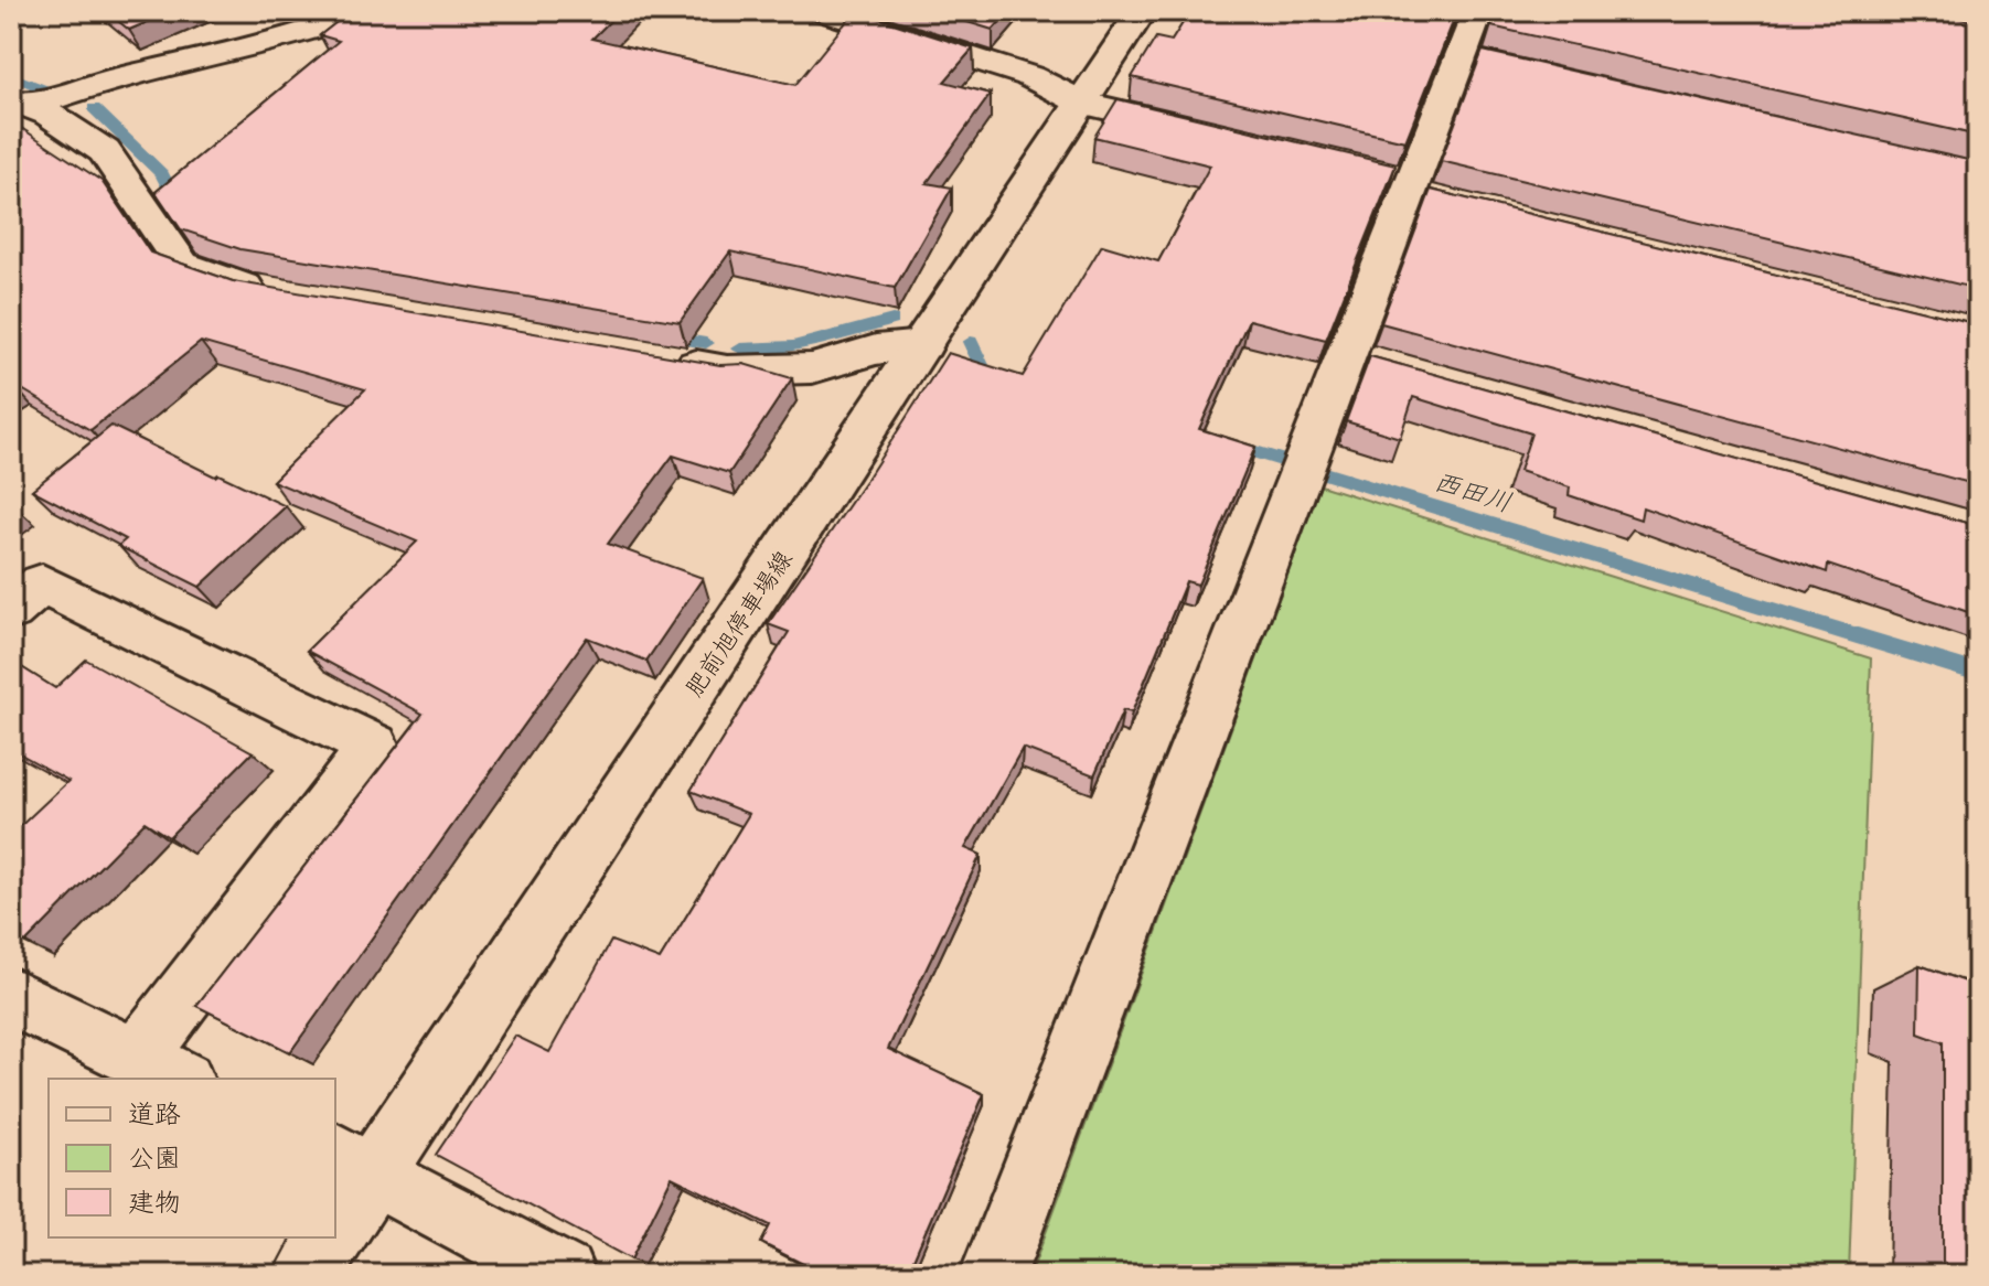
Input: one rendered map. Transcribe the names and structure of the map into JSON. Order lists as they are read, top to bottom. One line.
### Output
{"streets":{"street":["肥前旭停車場線"]},"water":["西田川"],"legend":["道路","公園","建物"]}
